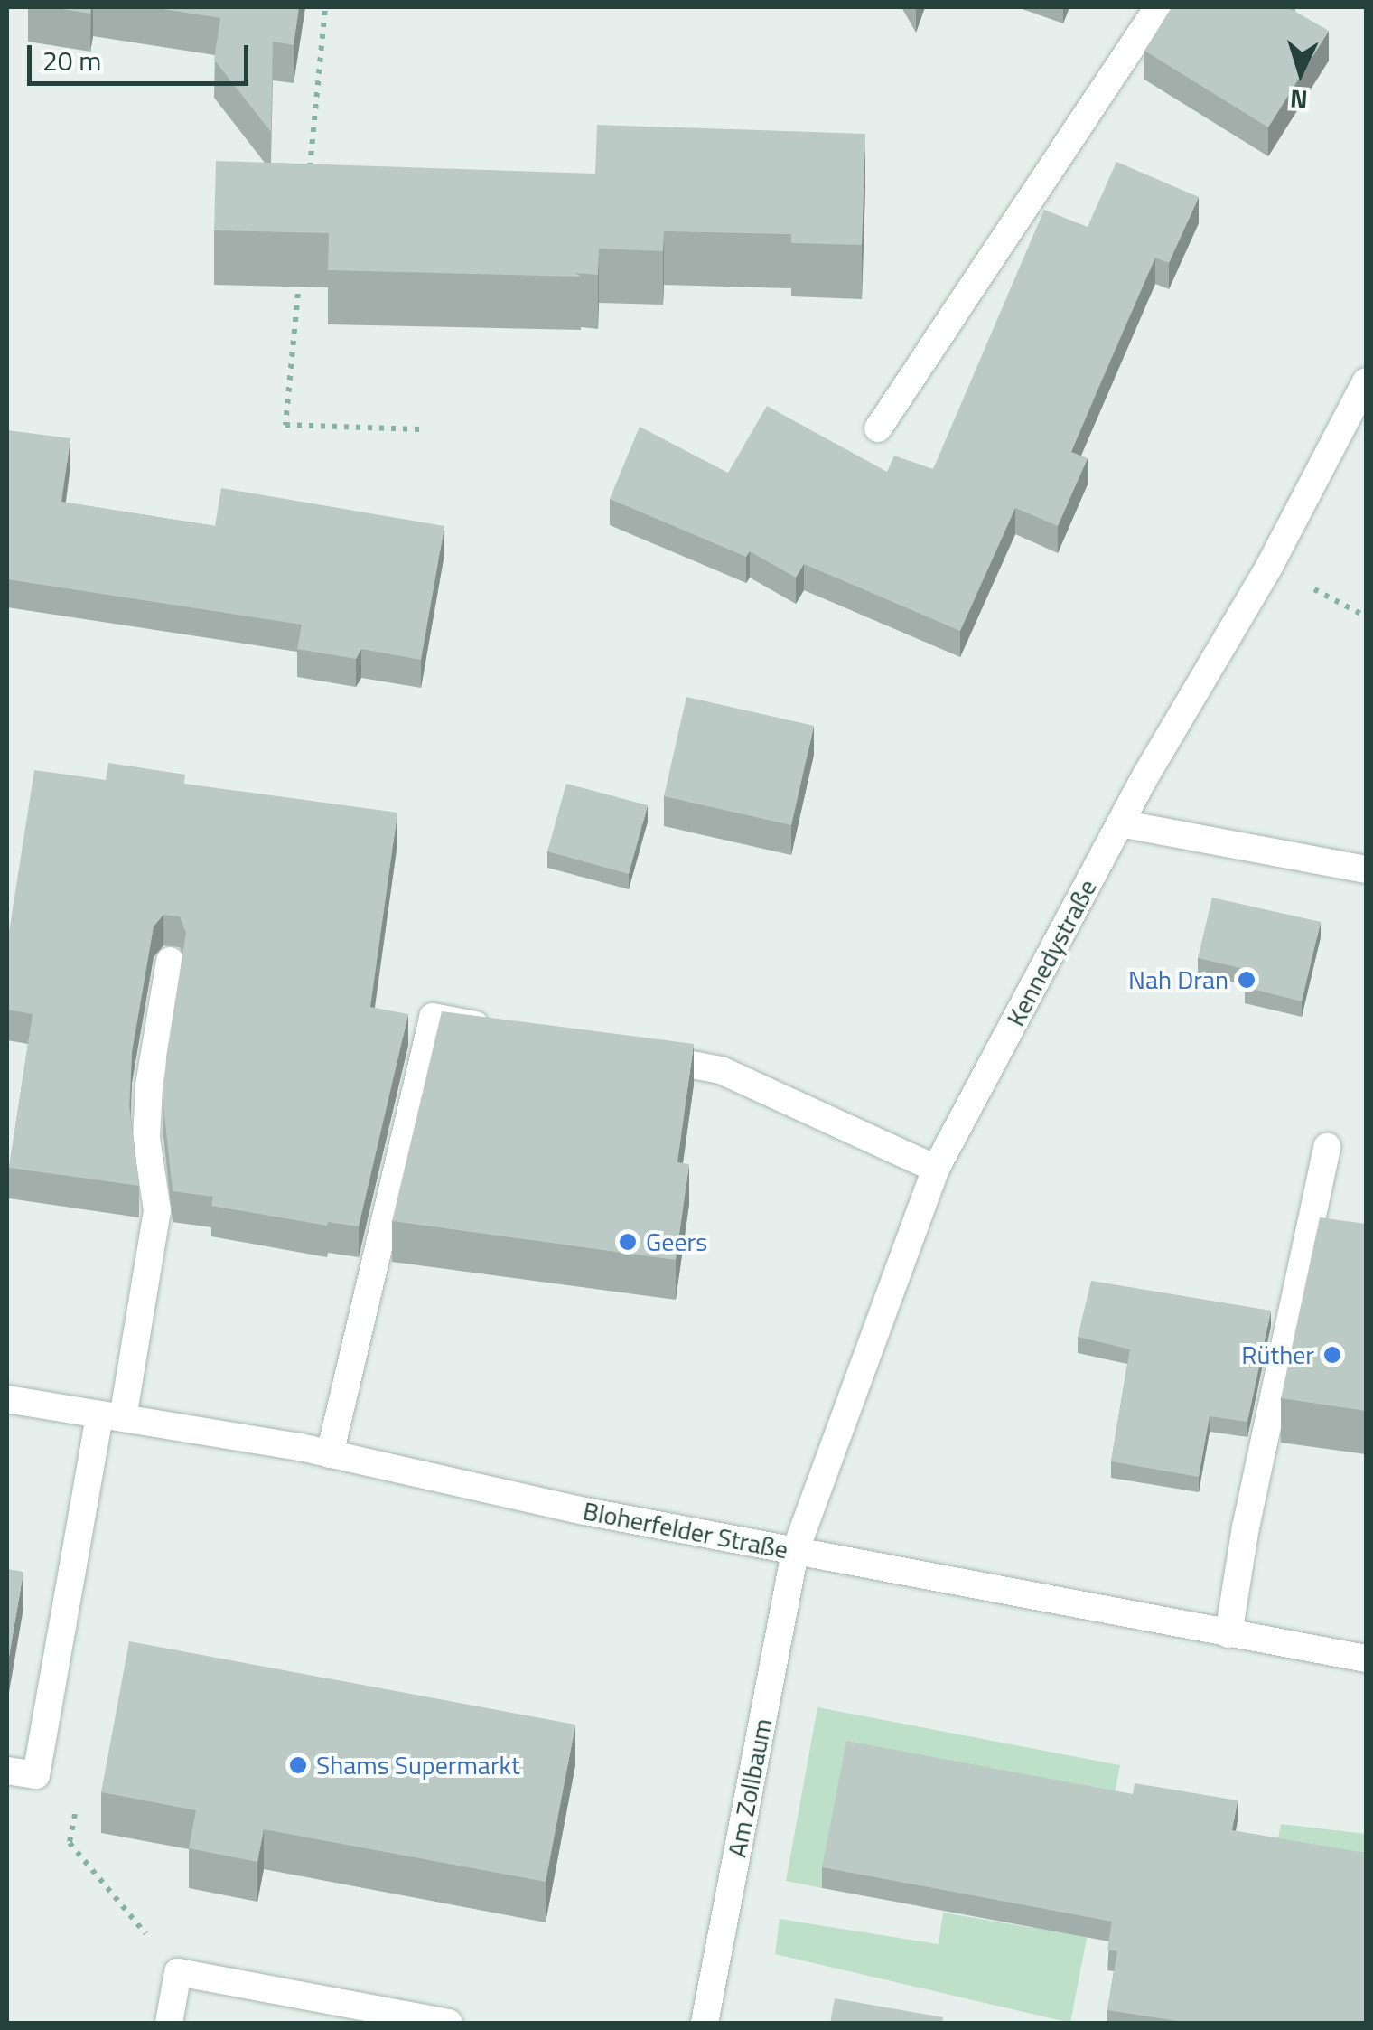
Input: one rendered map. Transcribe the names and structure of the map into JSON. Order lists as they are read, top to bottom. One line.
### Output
{"streets":{"street":["Kennedystraße","Bloherfelder Straße","Am Zollbaum"]},"crossings":[["Kennedystraße","Bloherfelder Straße"],["Kennedystraße","Am Zollbaum"],["Bloherfelder Straße","Am Zollbaum"]],"places":["Nah Dran","Geers","Rüther","Shams Supermarkt"],"scale_bar":"20 m","north":"bottom"}
